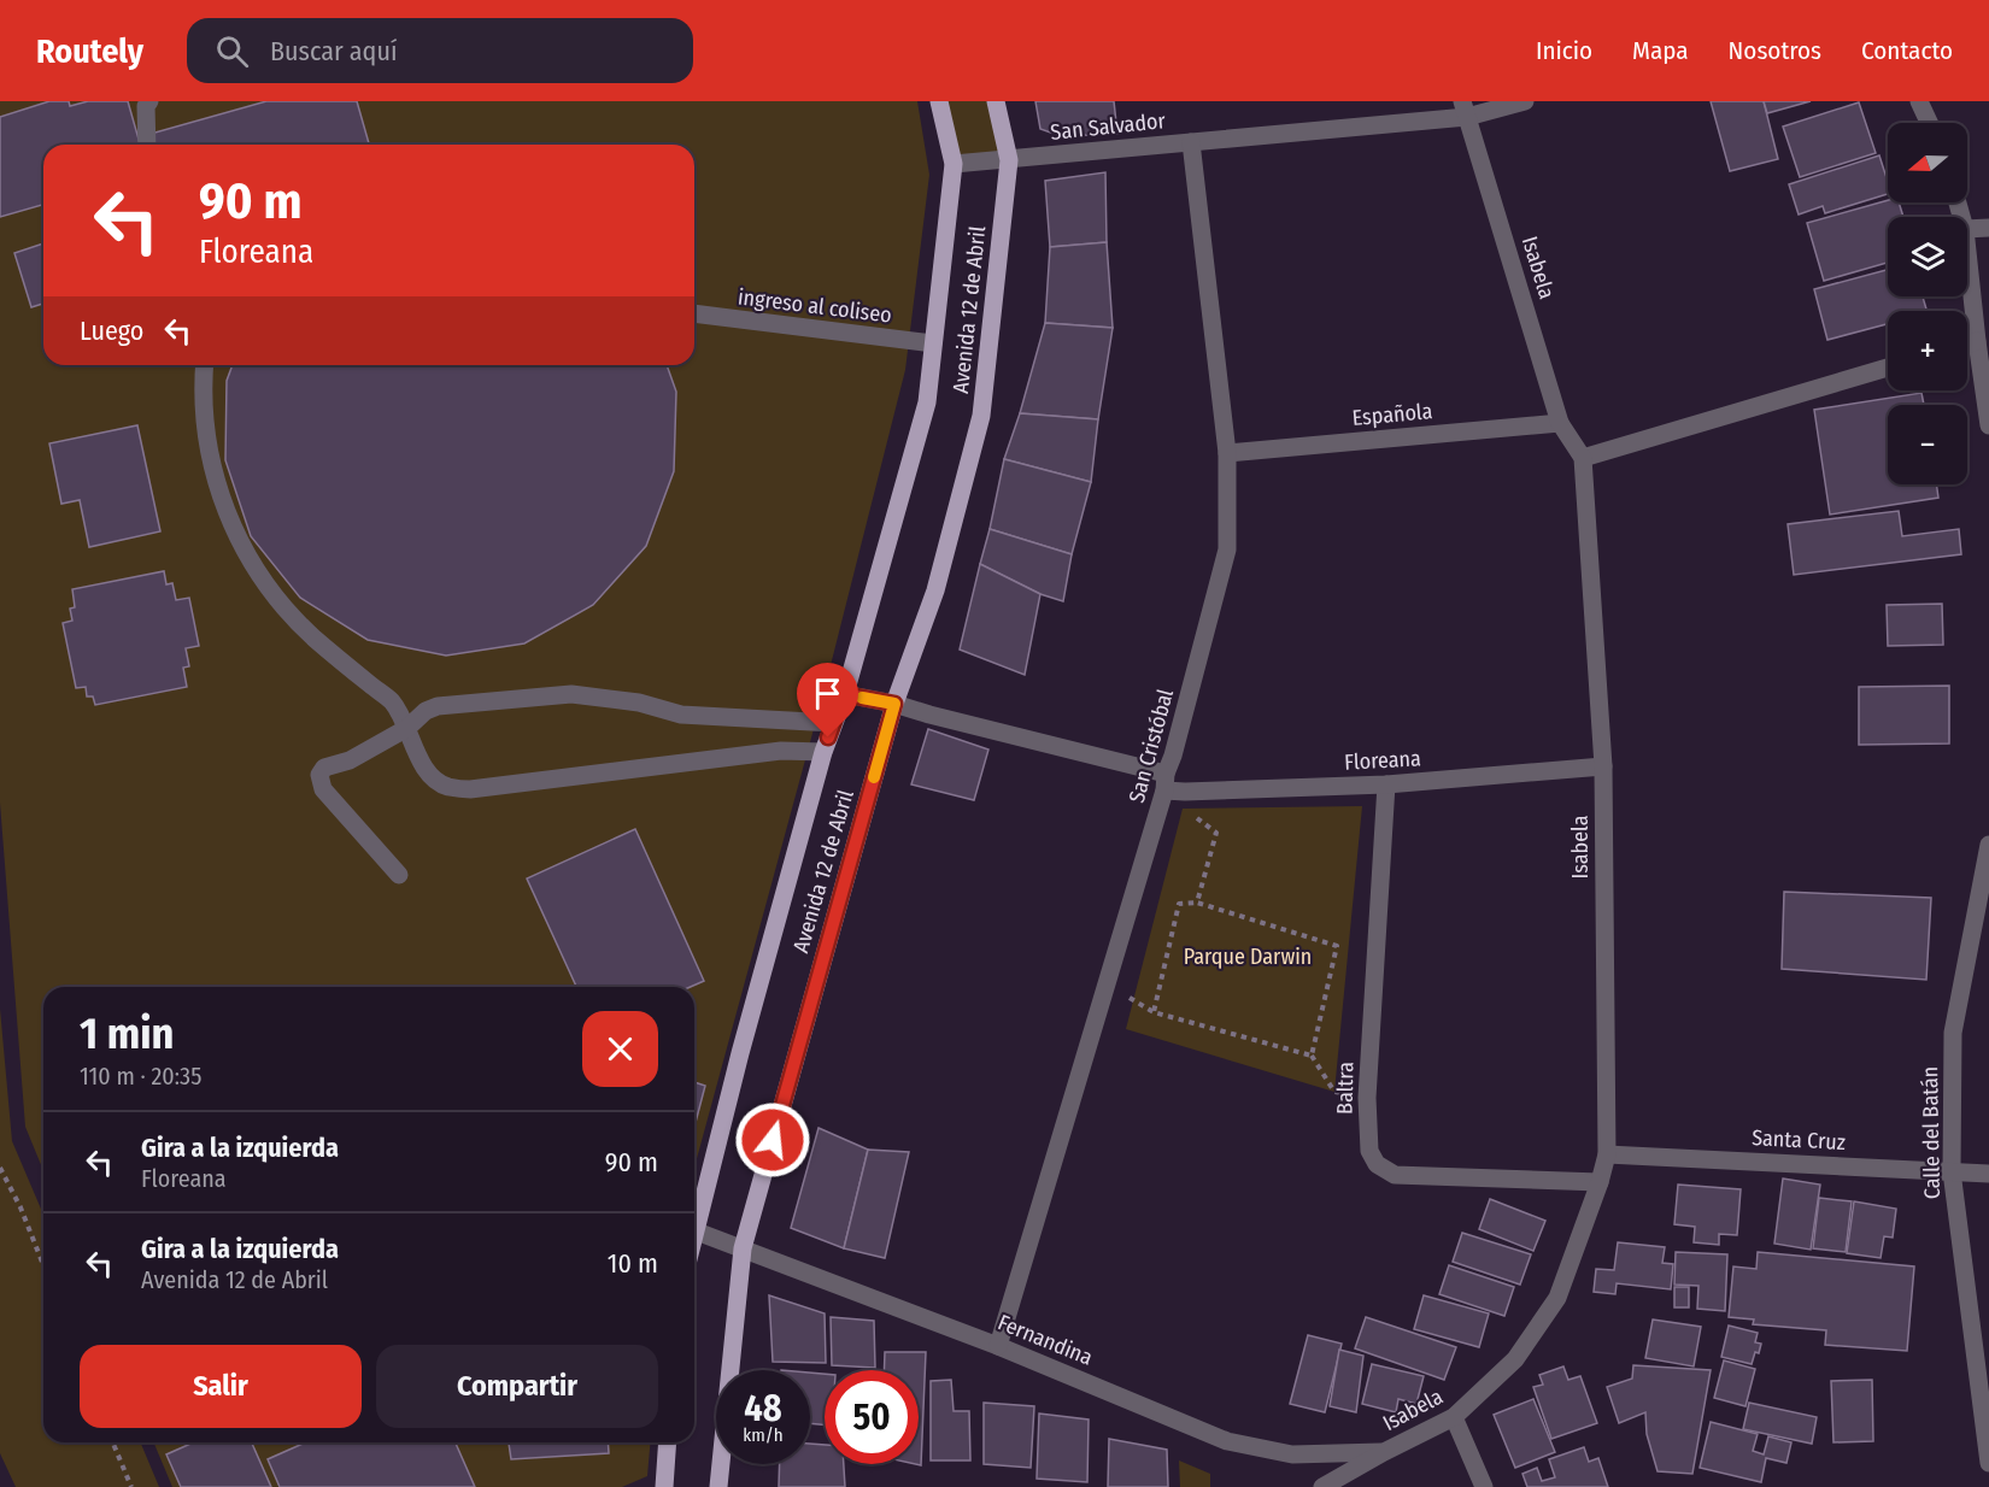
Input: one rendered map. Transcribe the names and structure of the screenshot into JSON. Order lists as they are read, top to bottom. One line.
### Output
{"streets":{"main road":["Avenida 12 de Abril"],"street":["San Salvador","Isabela","ingreso al coliseo","Española","San Cristóbal","Floreana","Baltra","Calle del Batán","Santa Cruz","Fernandina"]},"crossings":[["San Salvador","Isabela"],["San Salvador","Avenida 12 de Abril"],["San Salvador","San Cristóbal"],["Isabela","Española"],["Isabela","Floreana"],["Isabela","Baltra"],["Isabela","Santa Cruz"],["Isabela","Fernandina"],["ingreso al coliseo","Avenida 12 de Abril"],["Avenida 12 de Abril","Floreana"],["Avenida 12 de Abril","Fernandina"],["Española","San Cristóbal"],["San Cristóbal","Floreana"],["San Cristóbal","Fernandina"],["Floreana","Baltra"],["Calle del Batán","Santa Cruz"]],"parks":["Parque Darwin"],"north":"left","page":{"header":"Routely","search":"Buscar aquí","nav":["Inicio","Mapa","Nosotros","Contacto"],"map_buttons":["+","−"],"turn":["90 m","Floreana"],"then":"Luego","heading":["1 min","110 m · 20:35"],"list":[{"name":"Gira a la izquierda","note":"Floreana","value":"90 m"},{"name":"Gira a la izquierda","note":"Avenida 12 de Abril","value":"10 m"}],"buttons":["Salir","Compartir"],"speed":"48 km/h","limit":"50"}}
